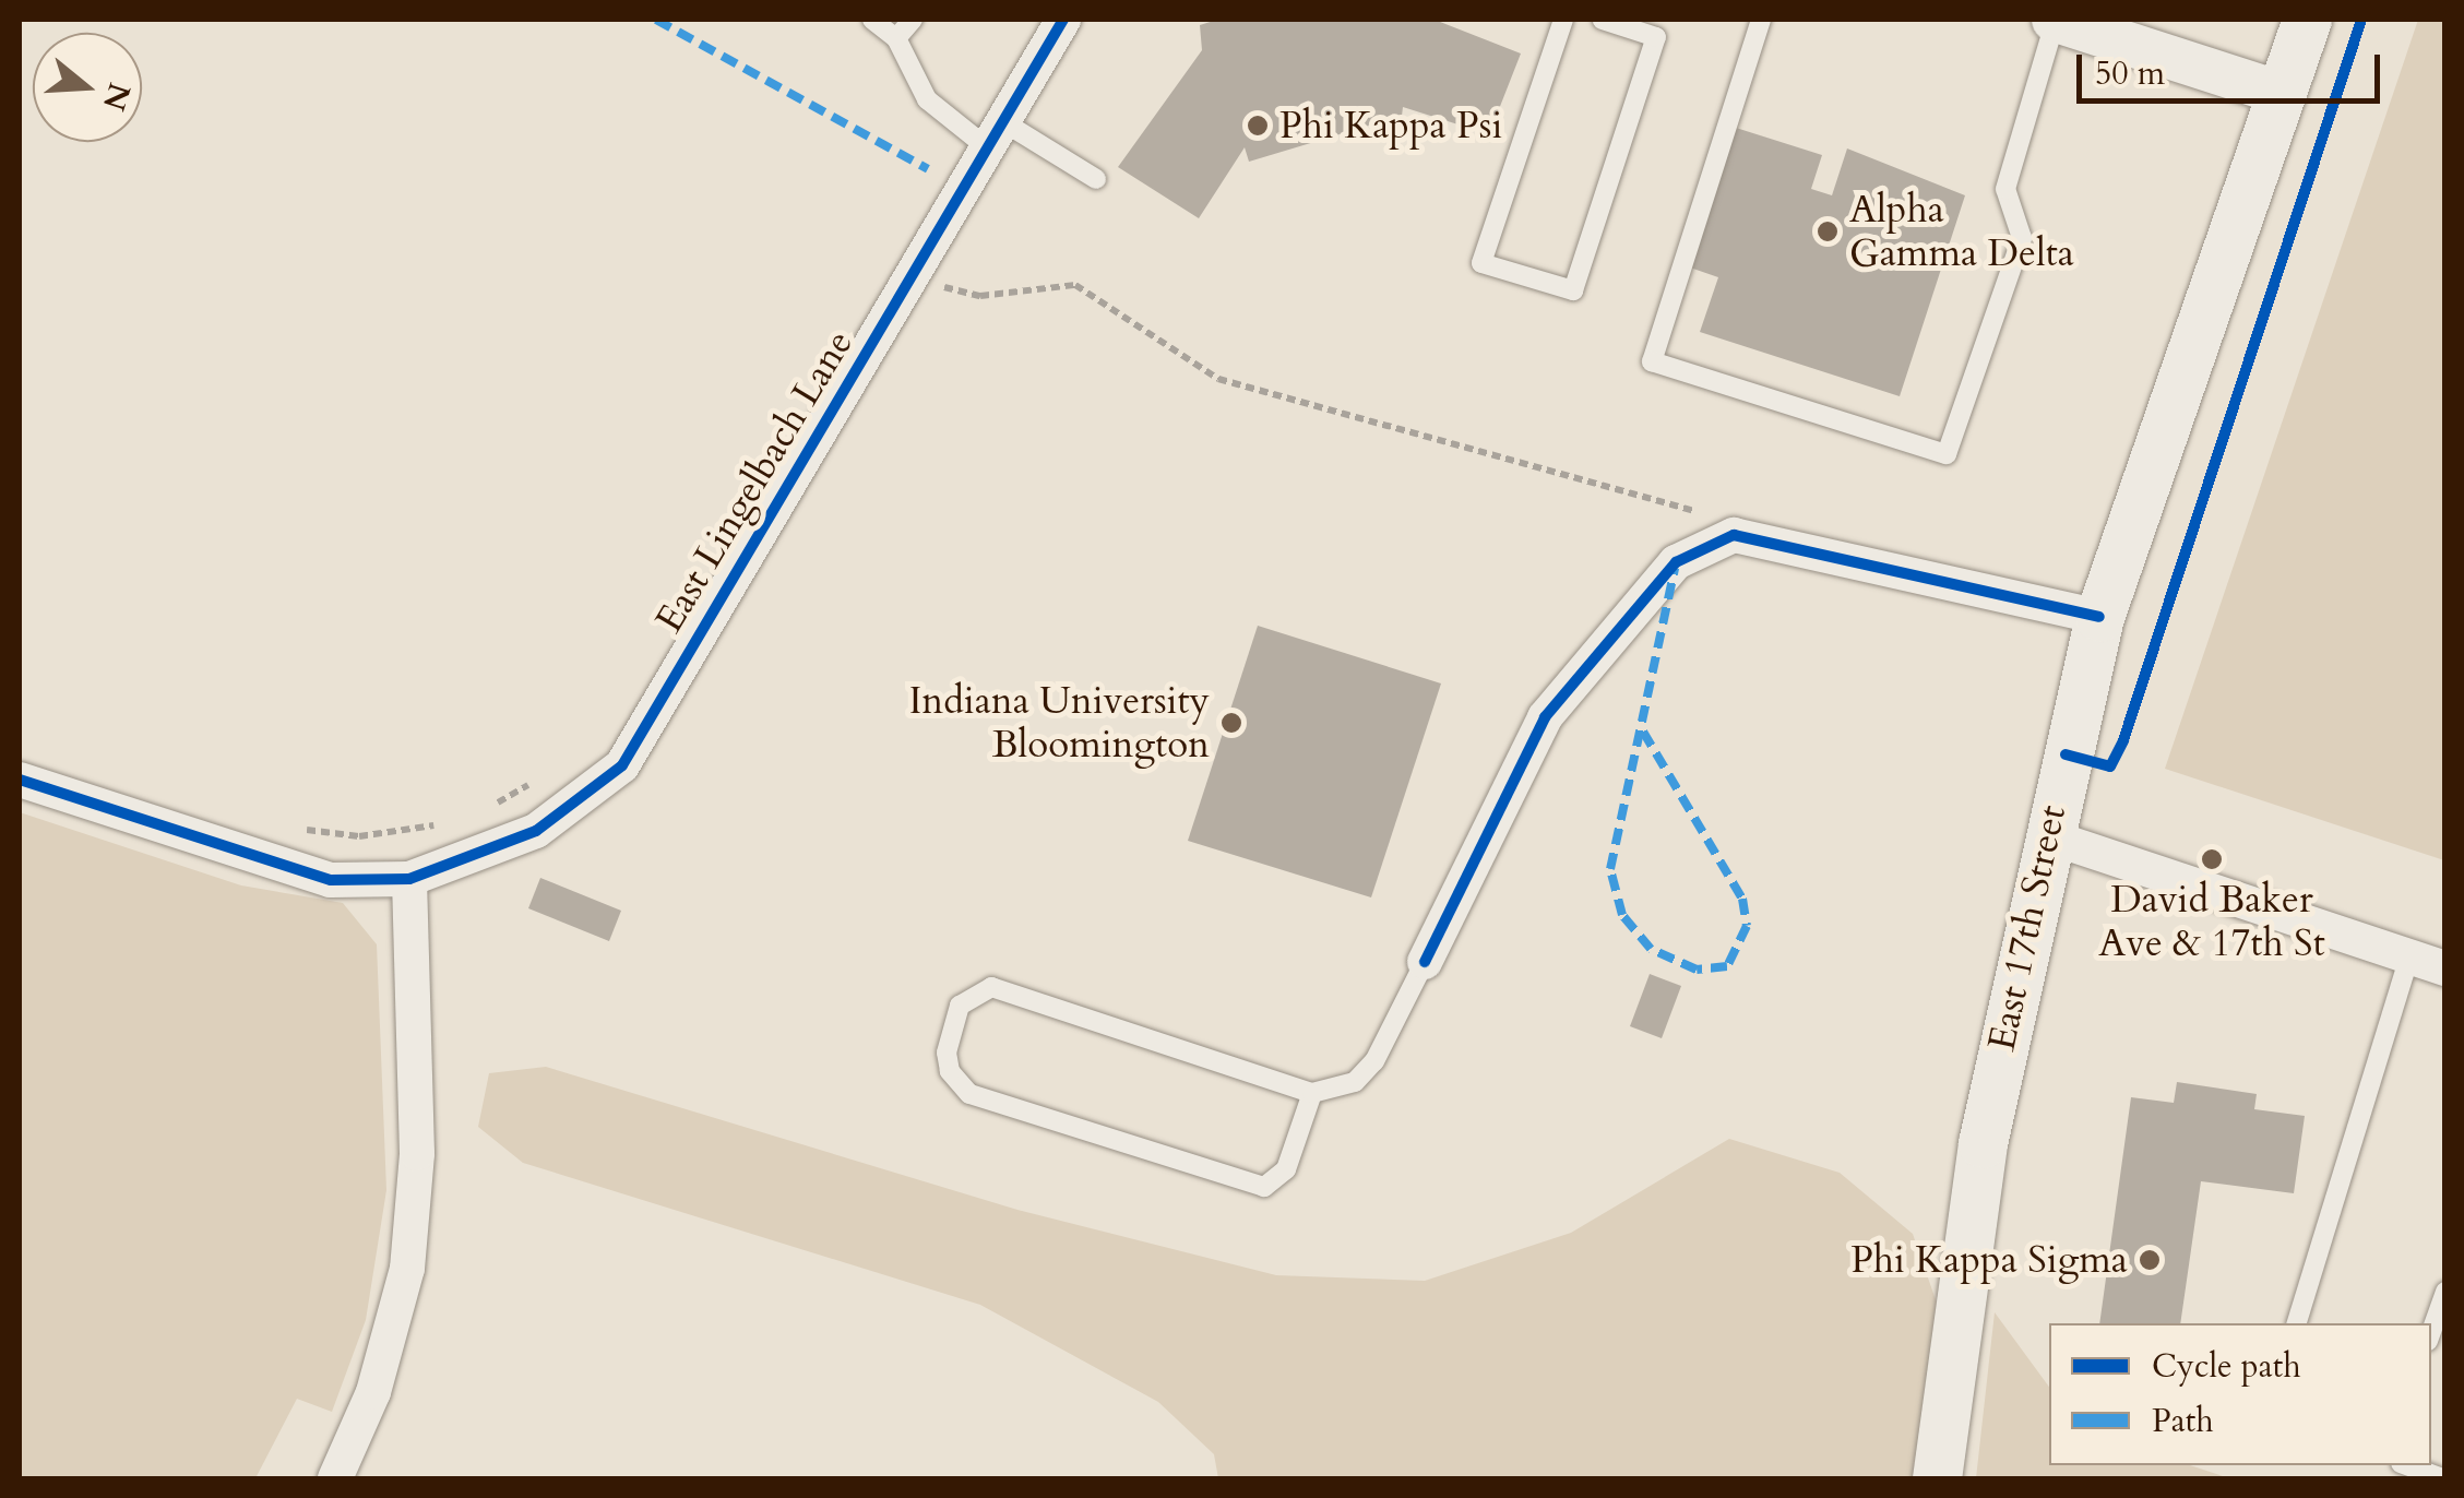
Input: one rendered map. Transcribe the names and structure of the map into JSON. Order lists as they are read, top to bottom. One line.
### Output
{"streets":{"main road":["East 17th Street"],"street":["East Lingelbach Lane"]},"places":["Phi Kappa Psi","Alpha Gamma Delta","Indiana University Bloomington","David Baker Ave & 17th St","Phi Kappa Sigma"],"legend":["Cycle path","Path"],"scale_bar":"50 m","north":"right"}
